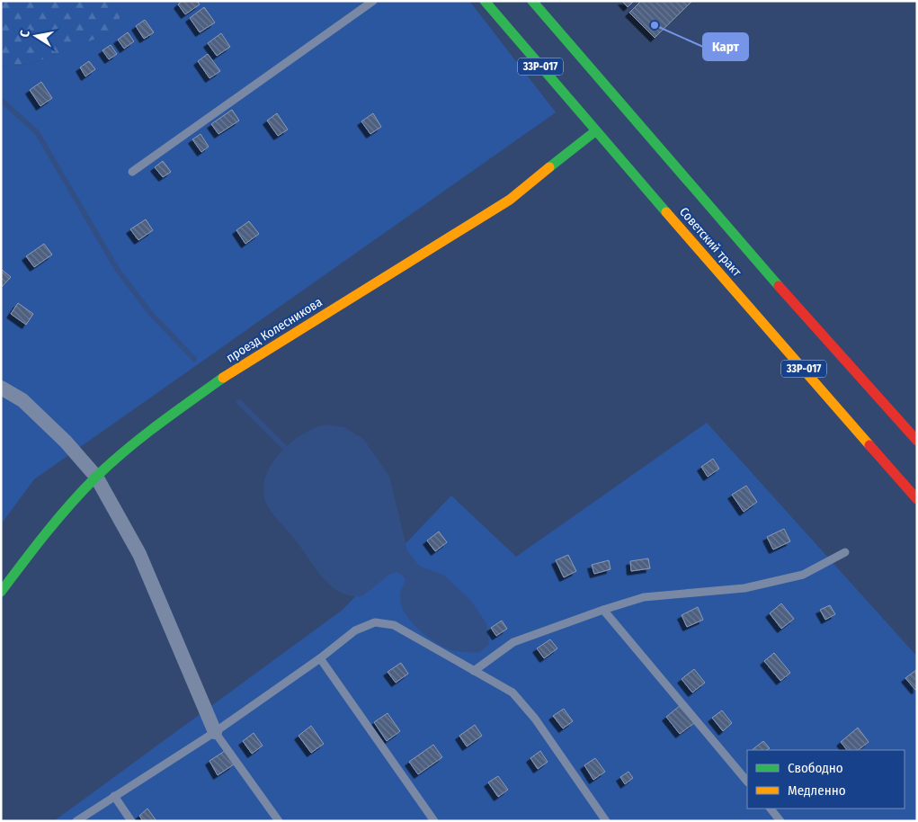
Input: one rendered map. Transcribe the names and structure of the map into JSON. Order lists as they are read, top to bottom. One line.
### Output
{"streets":{"main road":["33Р-017","Советский тракт","проезд Колесникова"]},"crossings":[["Советский тракт","проезд Колесникова"]],"places":["Карт"],"legend":["Свободно","Медленно"],"north":"left"}
